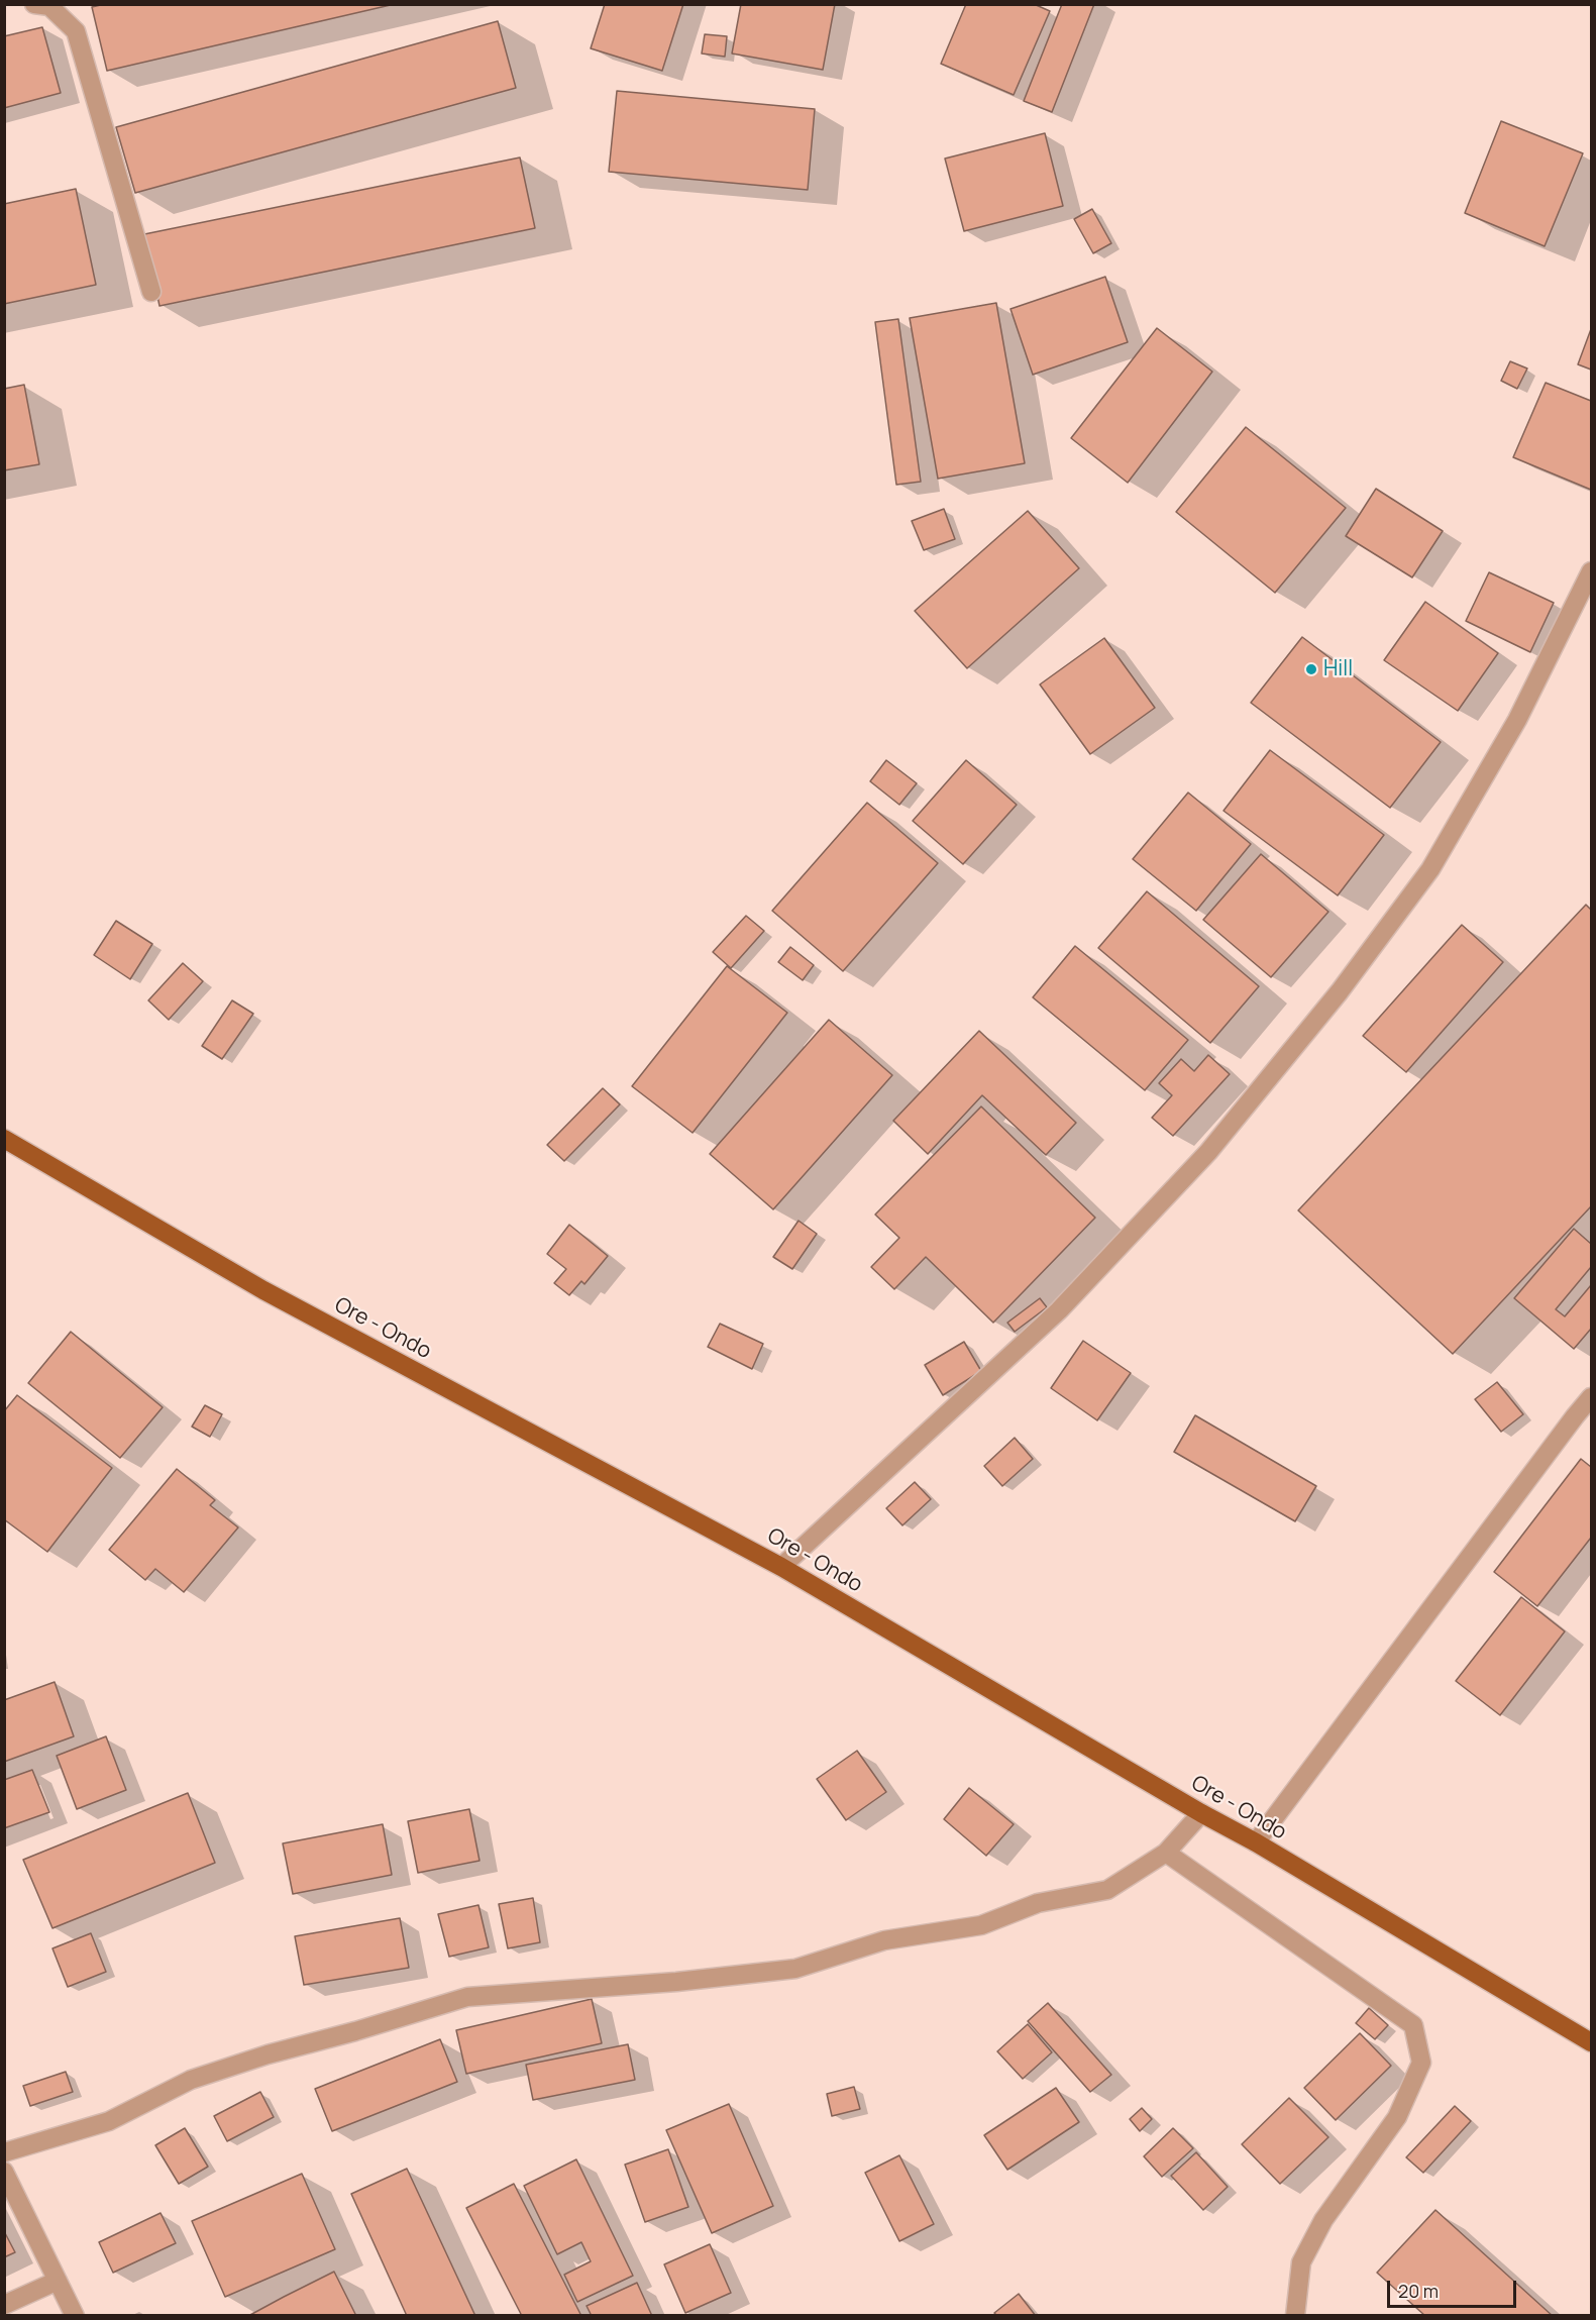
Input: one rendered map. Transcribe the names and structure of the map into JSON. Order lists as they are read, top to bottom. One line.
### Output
{"streets":{"main road":["Ore - Ondo"]},"places":["Hill"],"scale_bar":"20 m"}
